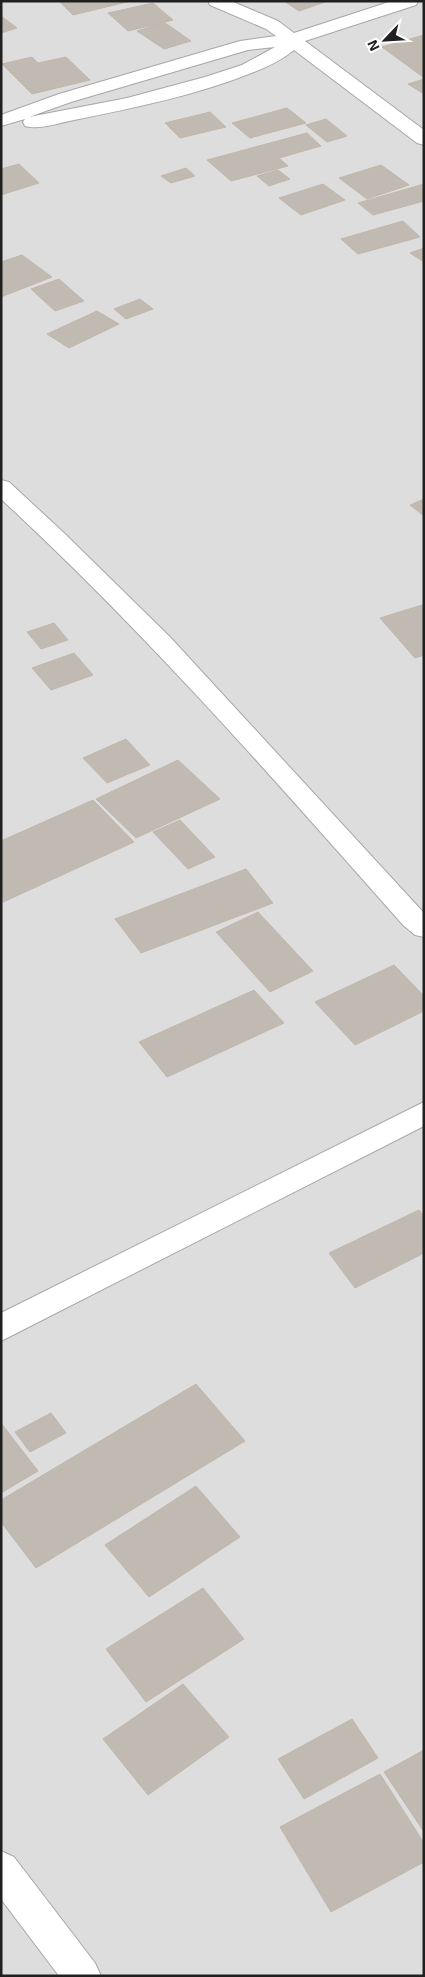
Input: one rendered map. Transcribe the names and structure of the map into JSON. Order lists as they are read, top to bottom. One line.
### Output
{"north":"bottom left"}
